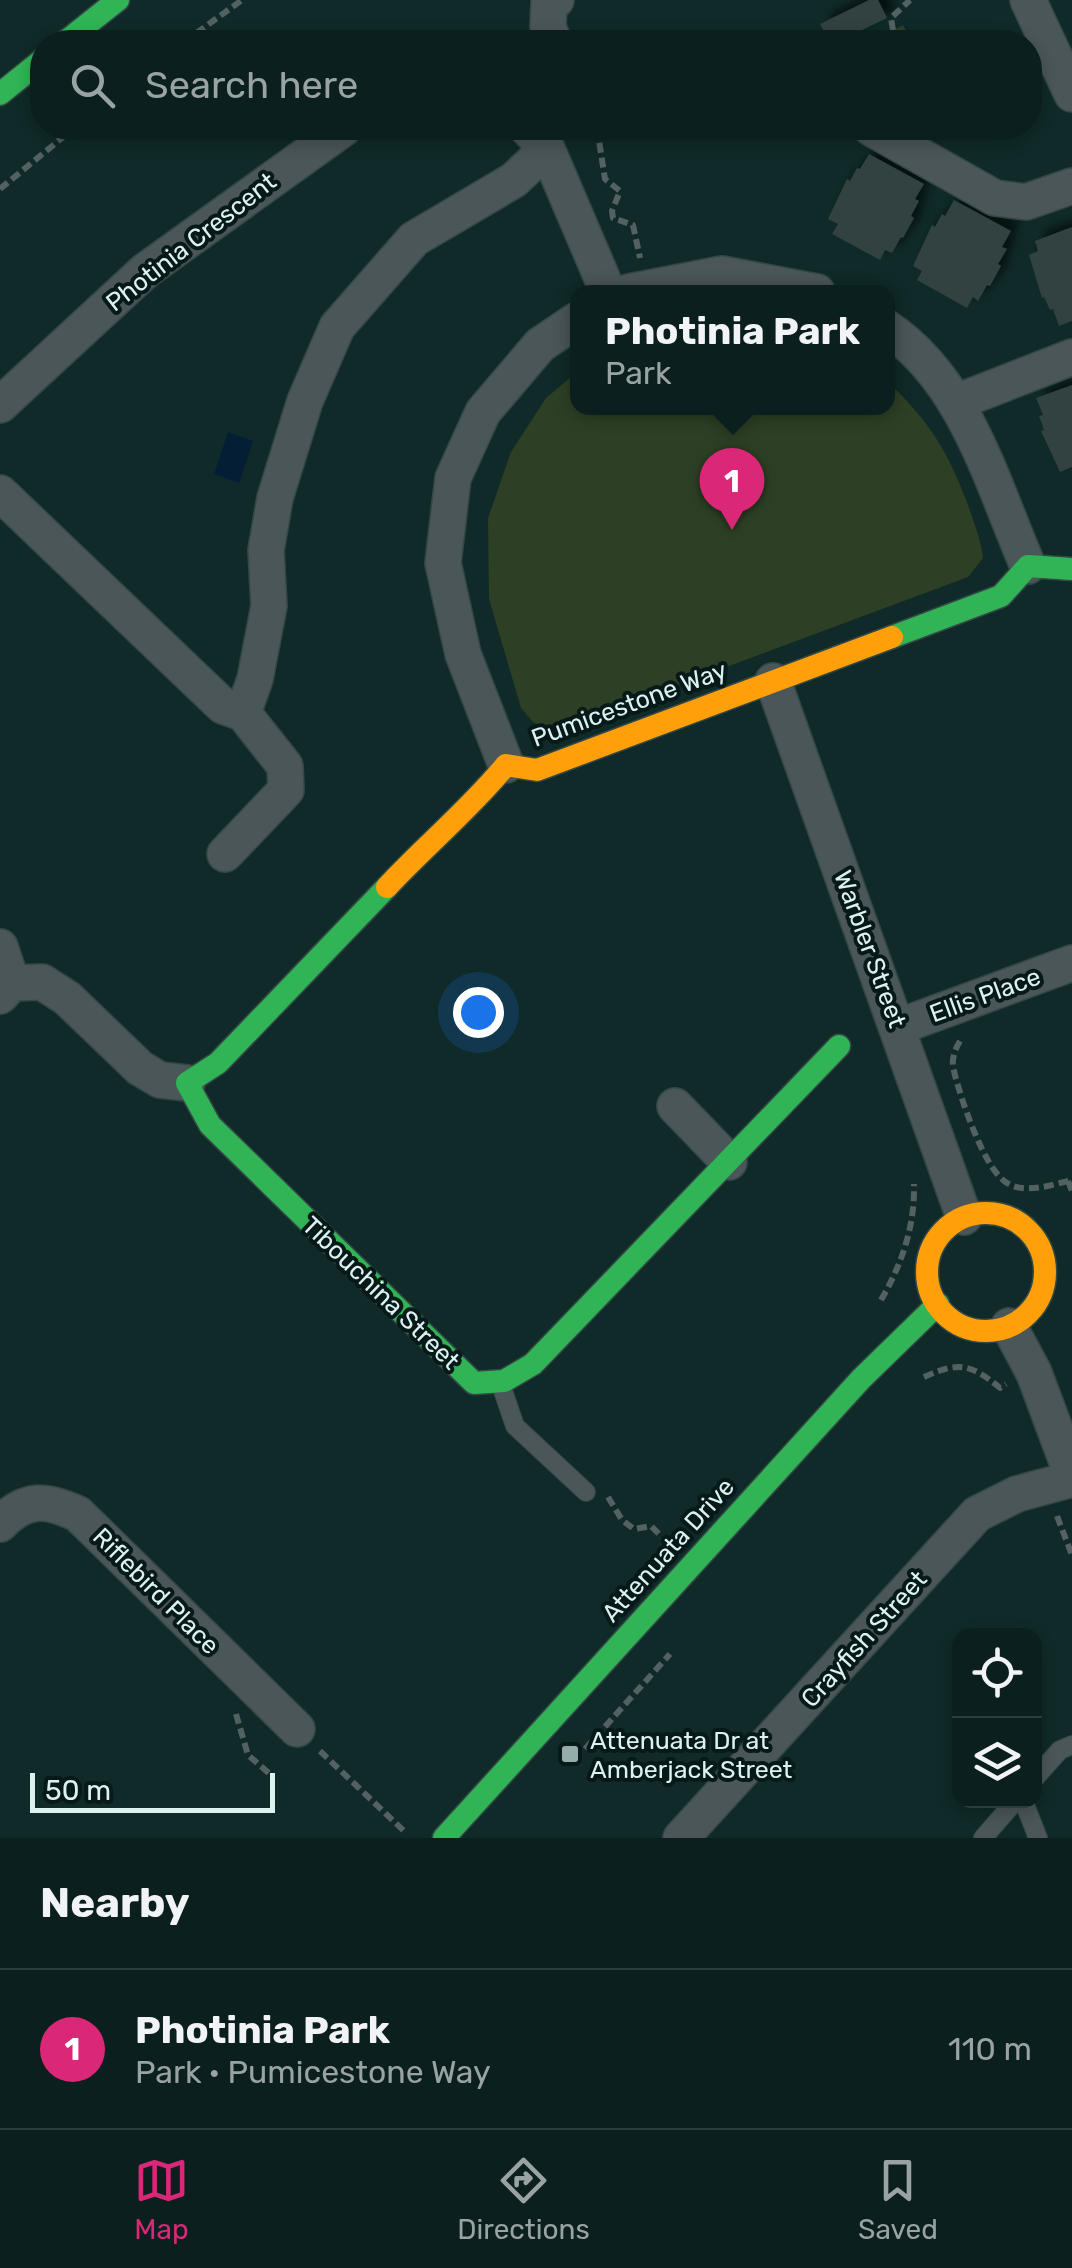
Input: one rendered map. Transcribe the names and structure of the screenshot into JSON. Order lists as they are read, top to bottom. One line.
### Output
{"streets":{"street":["Photinia Crescent","Pumicestone Way","Warbler Street","Ellis Place","Tibouchina Street","Attenuata Drive","Riflebird Place","Crayfish Street"]},"crossings":[["Pumicestone Way","Warbler Street"],["Pumicestone Way","Tibouchina Street"],["Warbler Street","Ellis Place"],["Warbler Street","Attenuata Drive"],["Warbler Street","Crayfish Street"],["Attenuata Drive","Crayfish Street"]],"places":{"transit":["Attenuata Dr at Amberjack Street"]},"scale_bar":"50 m","page":{"search":"Search here","popup":["Photinia Park","Park"],"pins":"1","scale":"50 m","heading":"Nearby","list":[{"mark":"1","name":"Photinia Park","note":"Park · Pumicestone Way","value":"110 m"}],"nav":["Map","Directions","Saved"]}}
